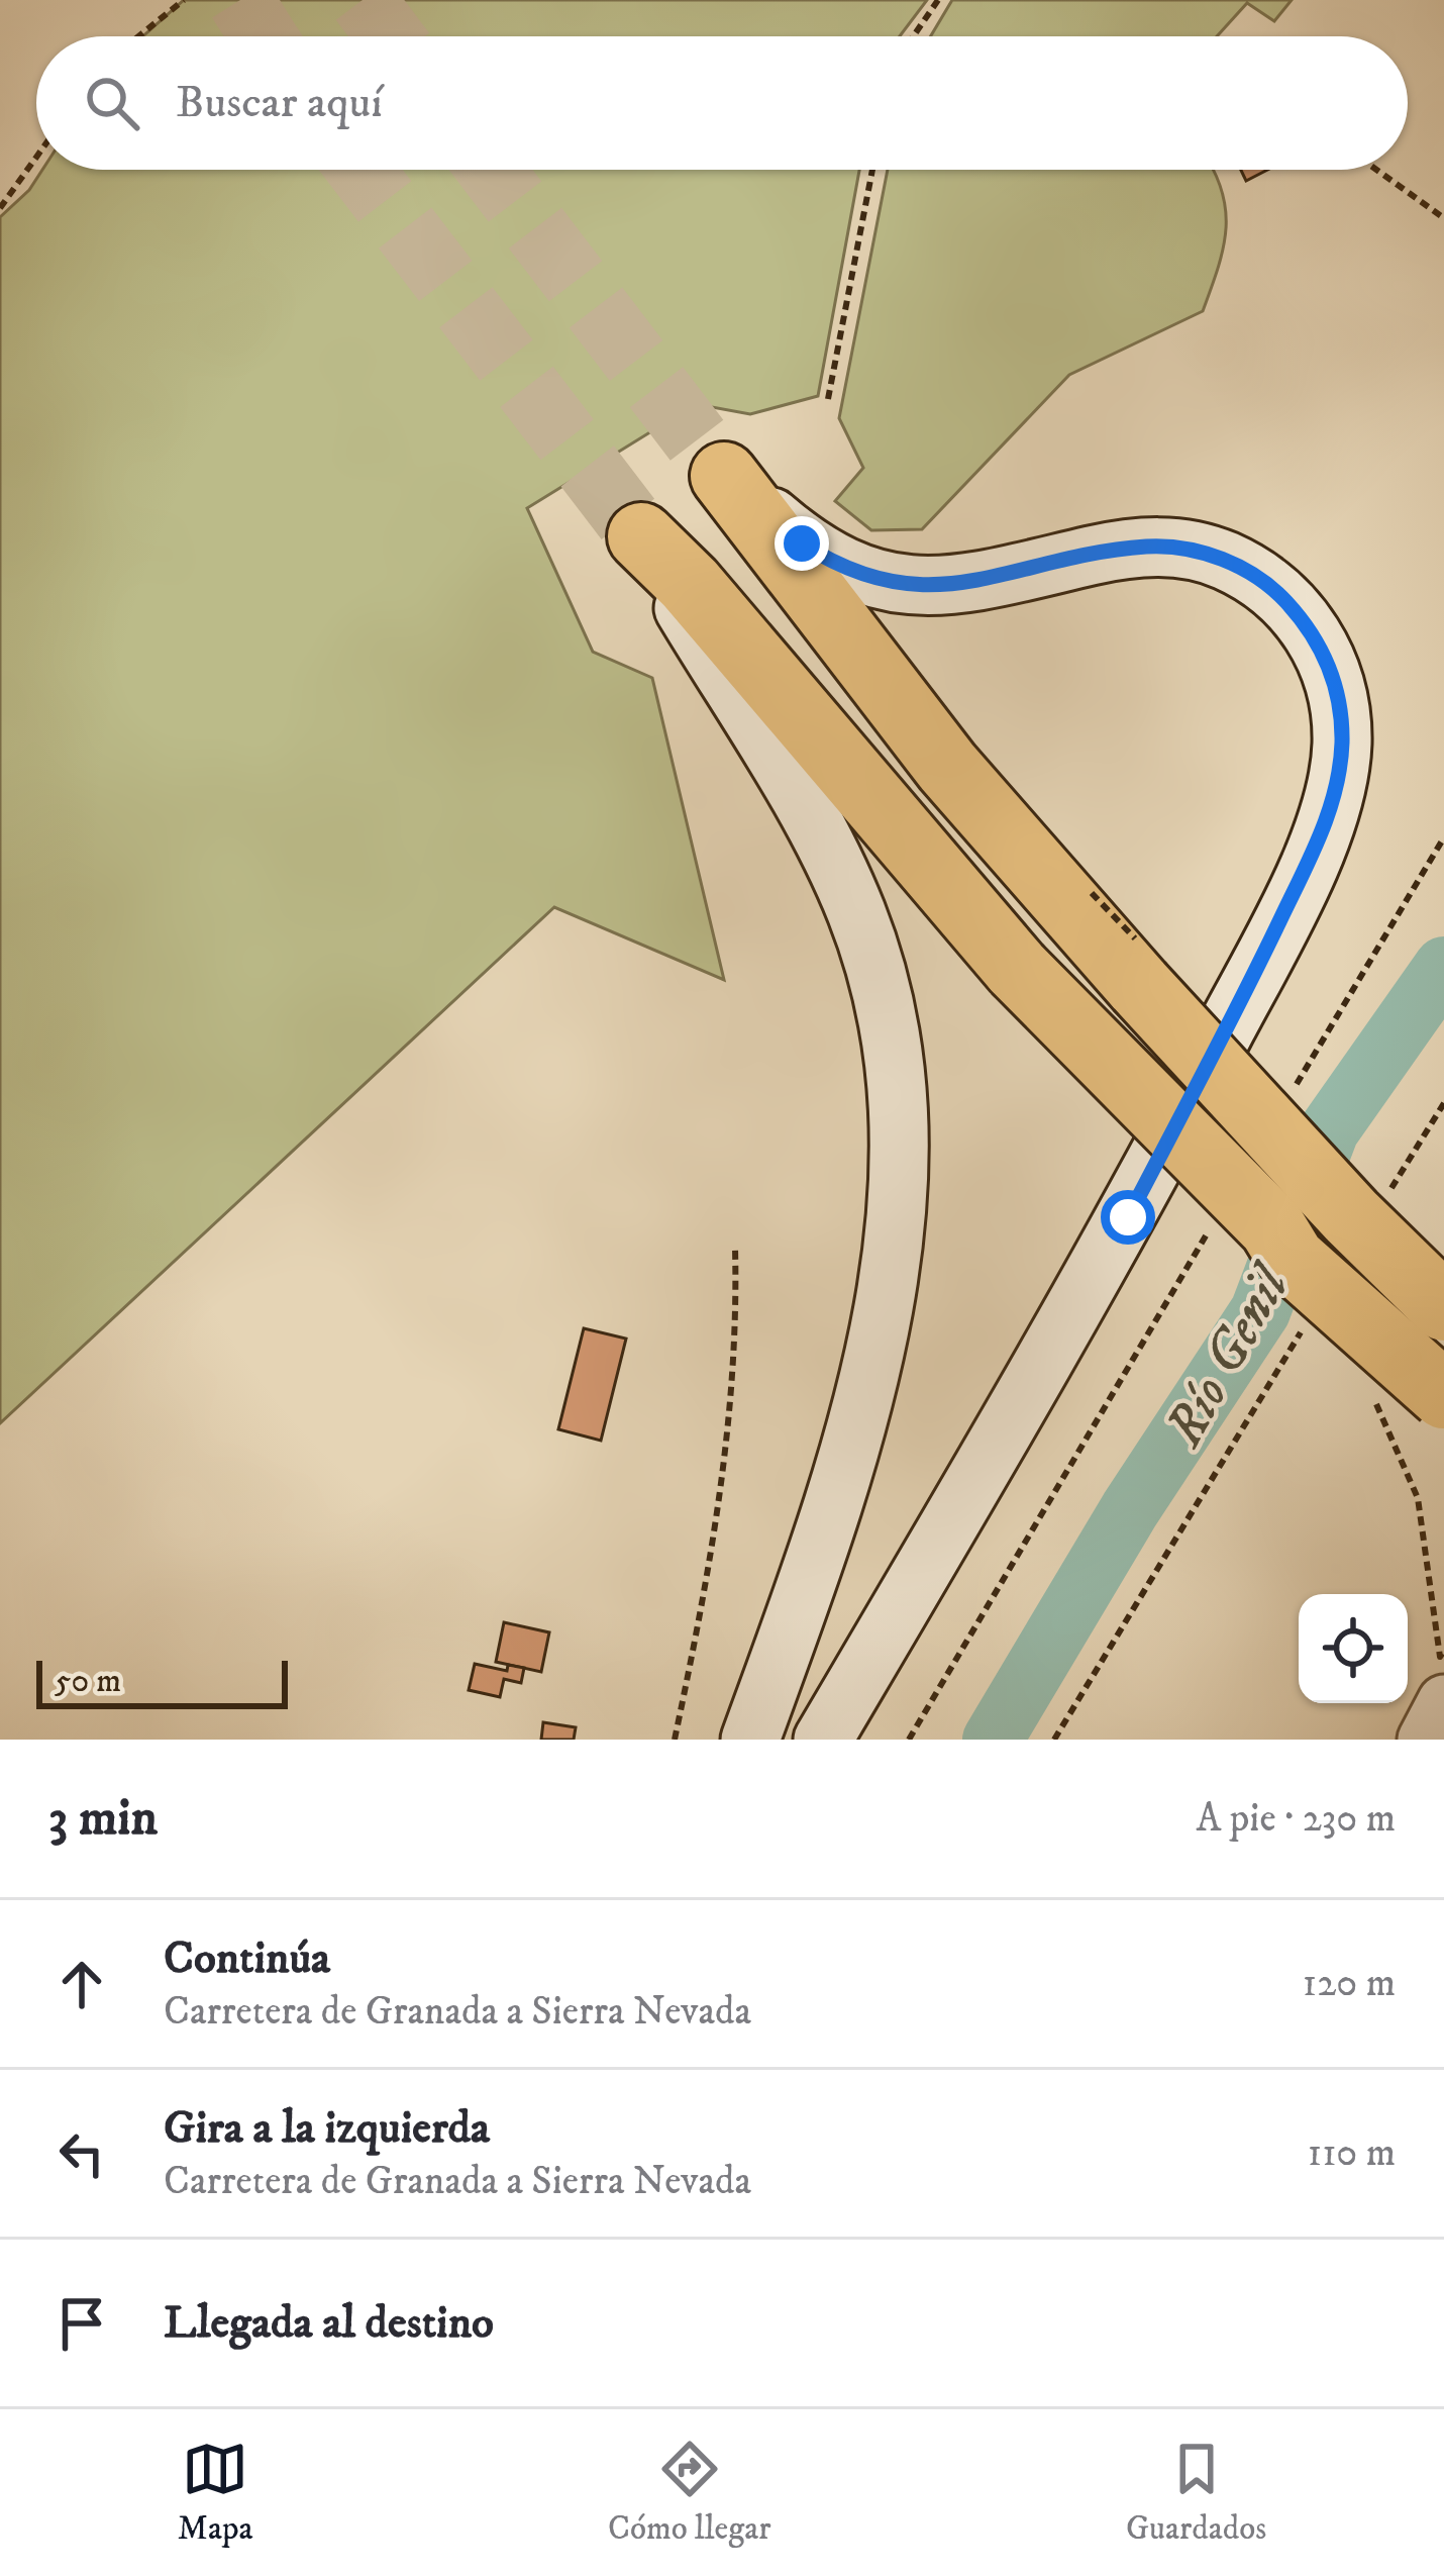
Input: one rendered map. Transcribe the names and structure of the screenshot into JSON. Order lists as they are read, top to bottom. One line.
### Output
{"water":["Río Genil"],"scale_bar":"50 m","page":{"search":"Buscar aquí","scale":"50 m","heading":["3 min","A pie · 230 m"],"list":[["Continúa","Carretera de Granada a Sierra Nevada","120 m"],["Gira a la izquierda","Carretera de Granada a Sierra Nevada","110 m"],"Llegada al destino"],"nav":["Mapa","Cómo llegar","Guardados"]}}
